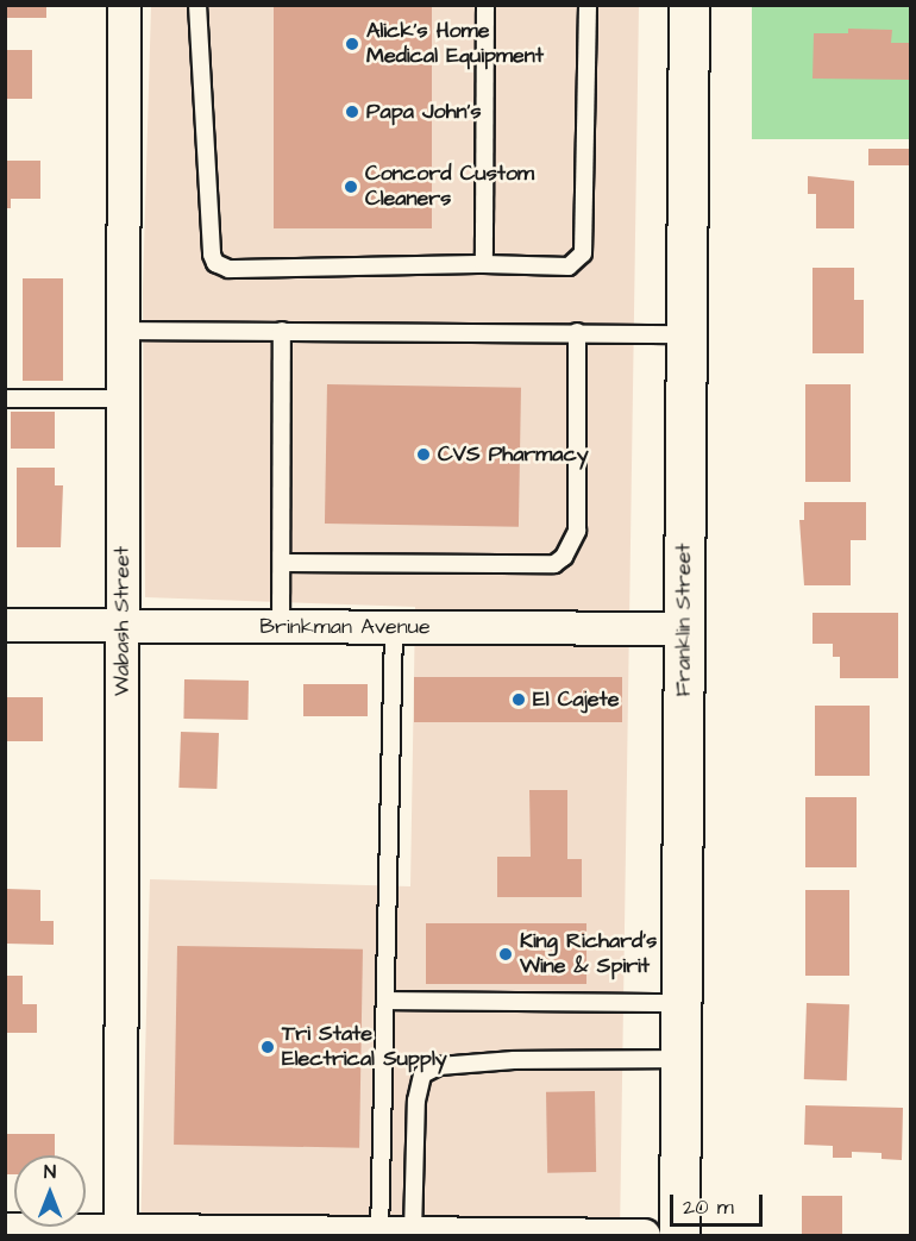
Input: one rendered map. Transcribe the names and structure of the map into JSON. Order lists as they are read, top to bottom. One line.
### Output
{"streets":{"main road":["Franklin Street"],"street":["Wabash Street","Brinkman Avenue"]},"crossings":[["Franklin Street","Brinkman Avenue"],["Wabash Street","Brinkman Avenue"]],"places":["Alick's Home Medical Equipment","Papa John's","Concord Custom Cleaners","CVS Pharmacy","El Cajete","King Richard's Wine & Spirit","Tri State Electrical Supply"],"scale_bar":"20 m","north":"top"}
